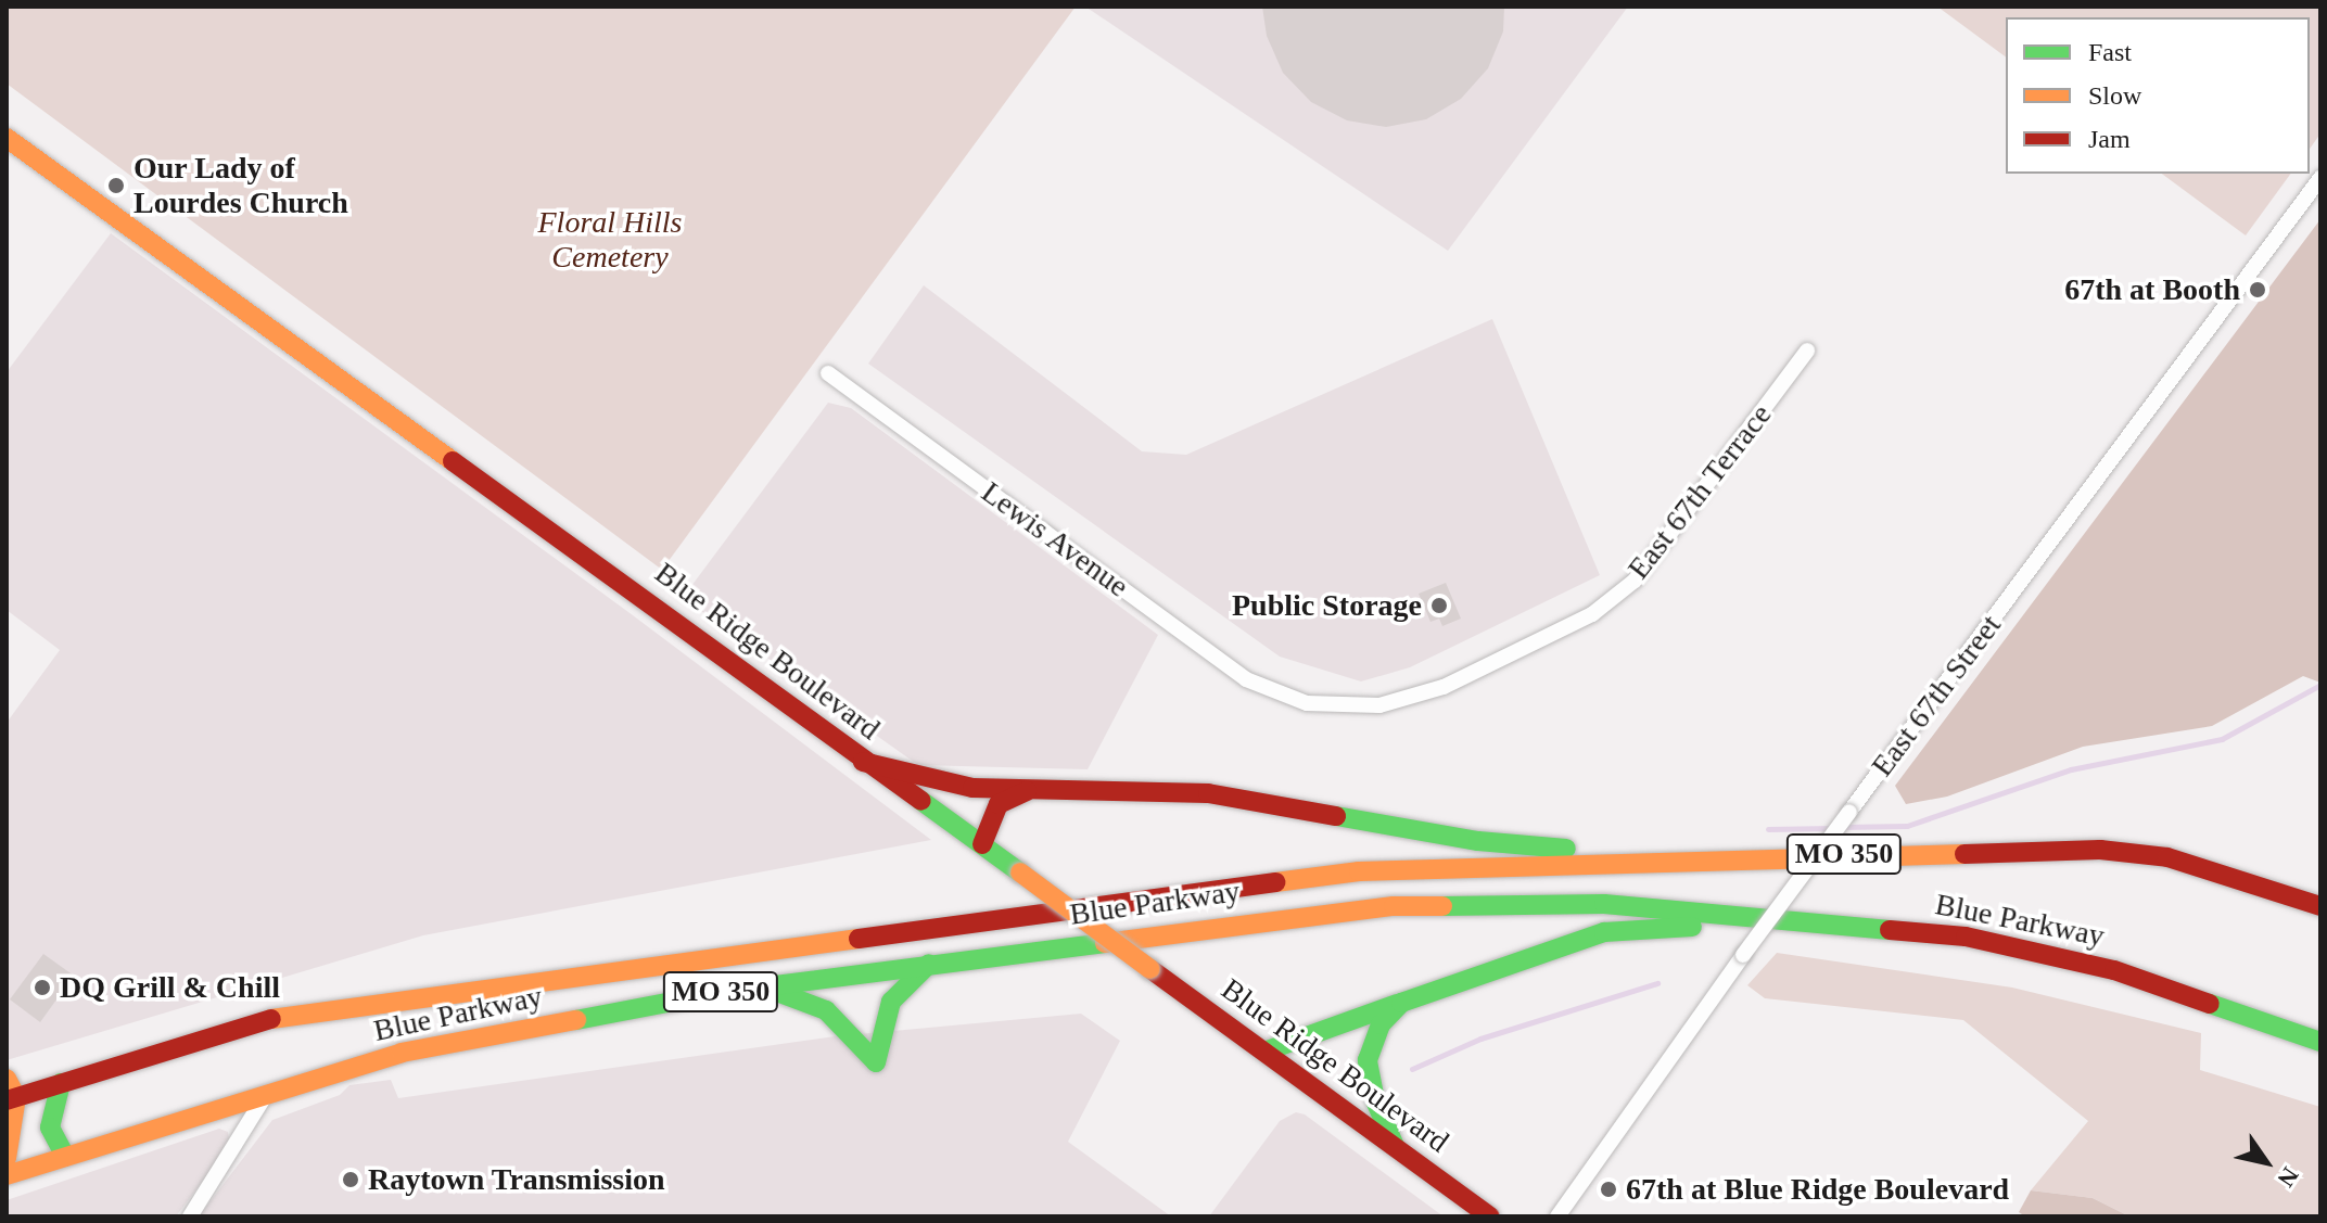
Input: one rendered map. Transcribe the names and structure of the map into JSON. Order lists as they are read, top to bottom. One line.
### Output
{"streets":{"main road":["Blue Ridge Boulevard","MO 350","Blue Parkway"],"street":["East 67th Terrace","Lewis Avenue","East 67th Street"]},"crossings":[["East 67th Terrace","Lewis Avenue"]],"parks":["Floral Hills Cemetery"],"places":["Our Lady of Lourdes Church","67th at Booth","Public Storage","DQ Grill & Chill","Raytown Transmission","67th at Blue Ridge Boulevard"],"legend":["Fast","Slow","Jam"],"north":"bottom right"}
